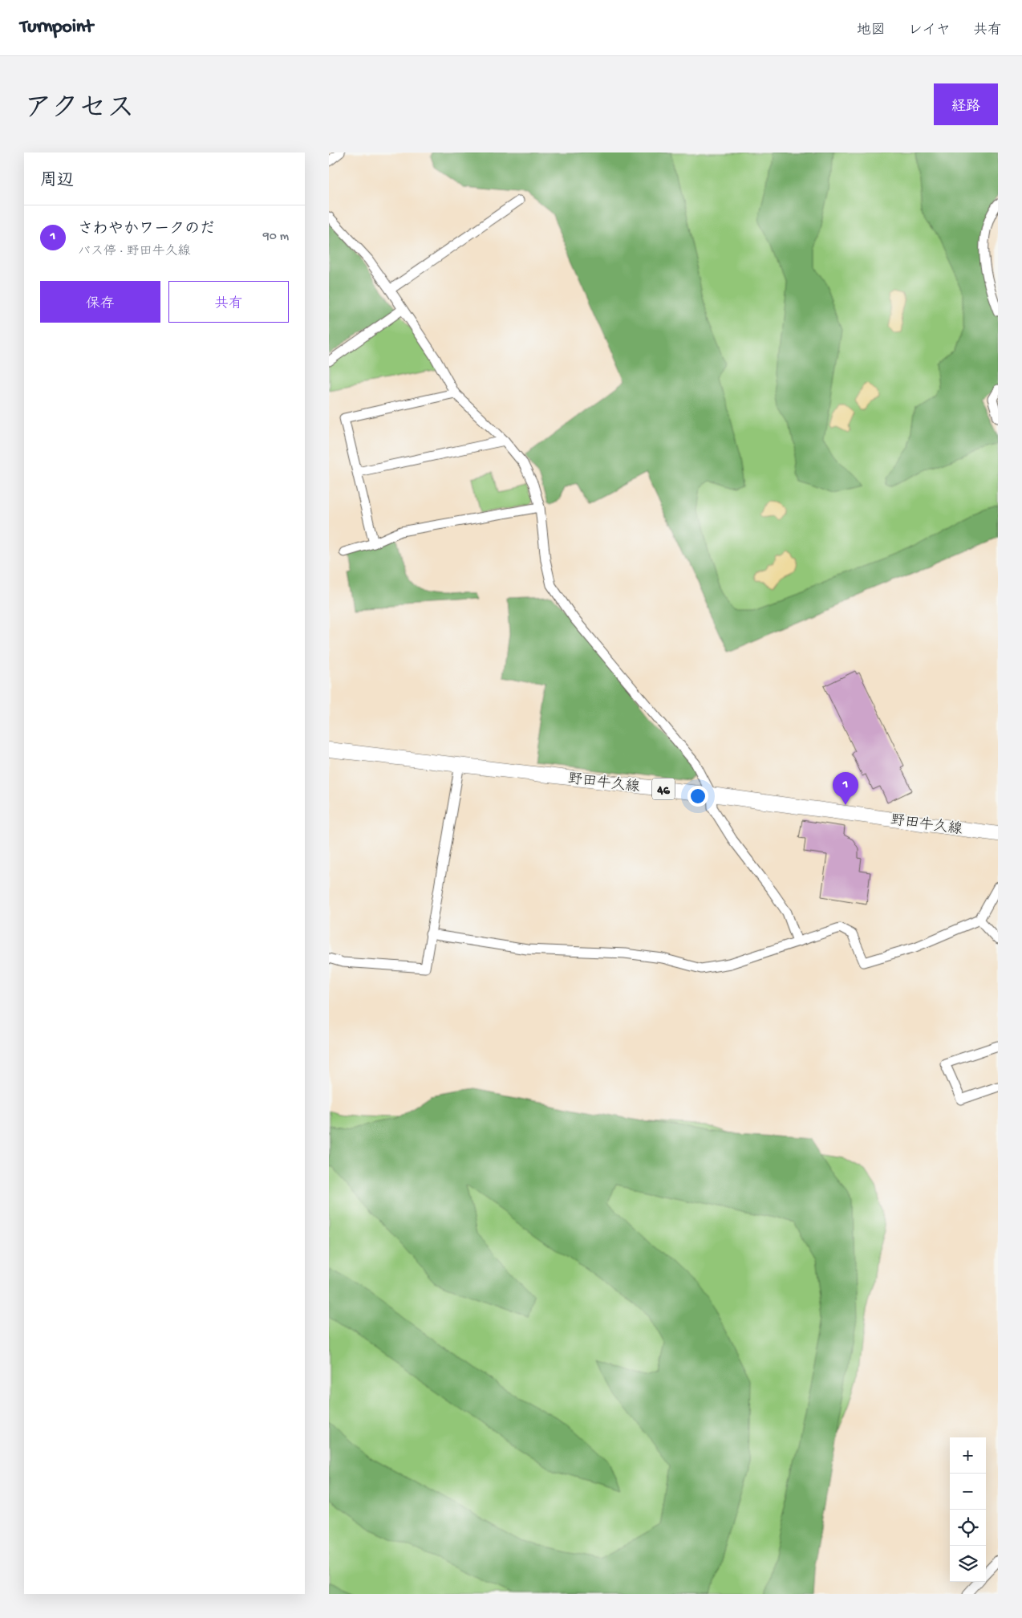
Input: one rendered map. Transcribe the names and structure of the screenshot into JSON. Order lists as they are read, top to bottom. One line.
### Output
{"streets":{"main road":["野田牛久線","46"]},"page":{"header":"Turnpoint","nav":["地図","レイヤ","共有"],"title":"アクセス","buttons":["経路",["保存","共有"]],"heading":"周辺","list":[{"mark":"1","name":"さわやかワークのだ","note":"バス停 · 野田牛久線","value":"90 m"}],"pins":"1","map_buttons":["+","−"]}}
